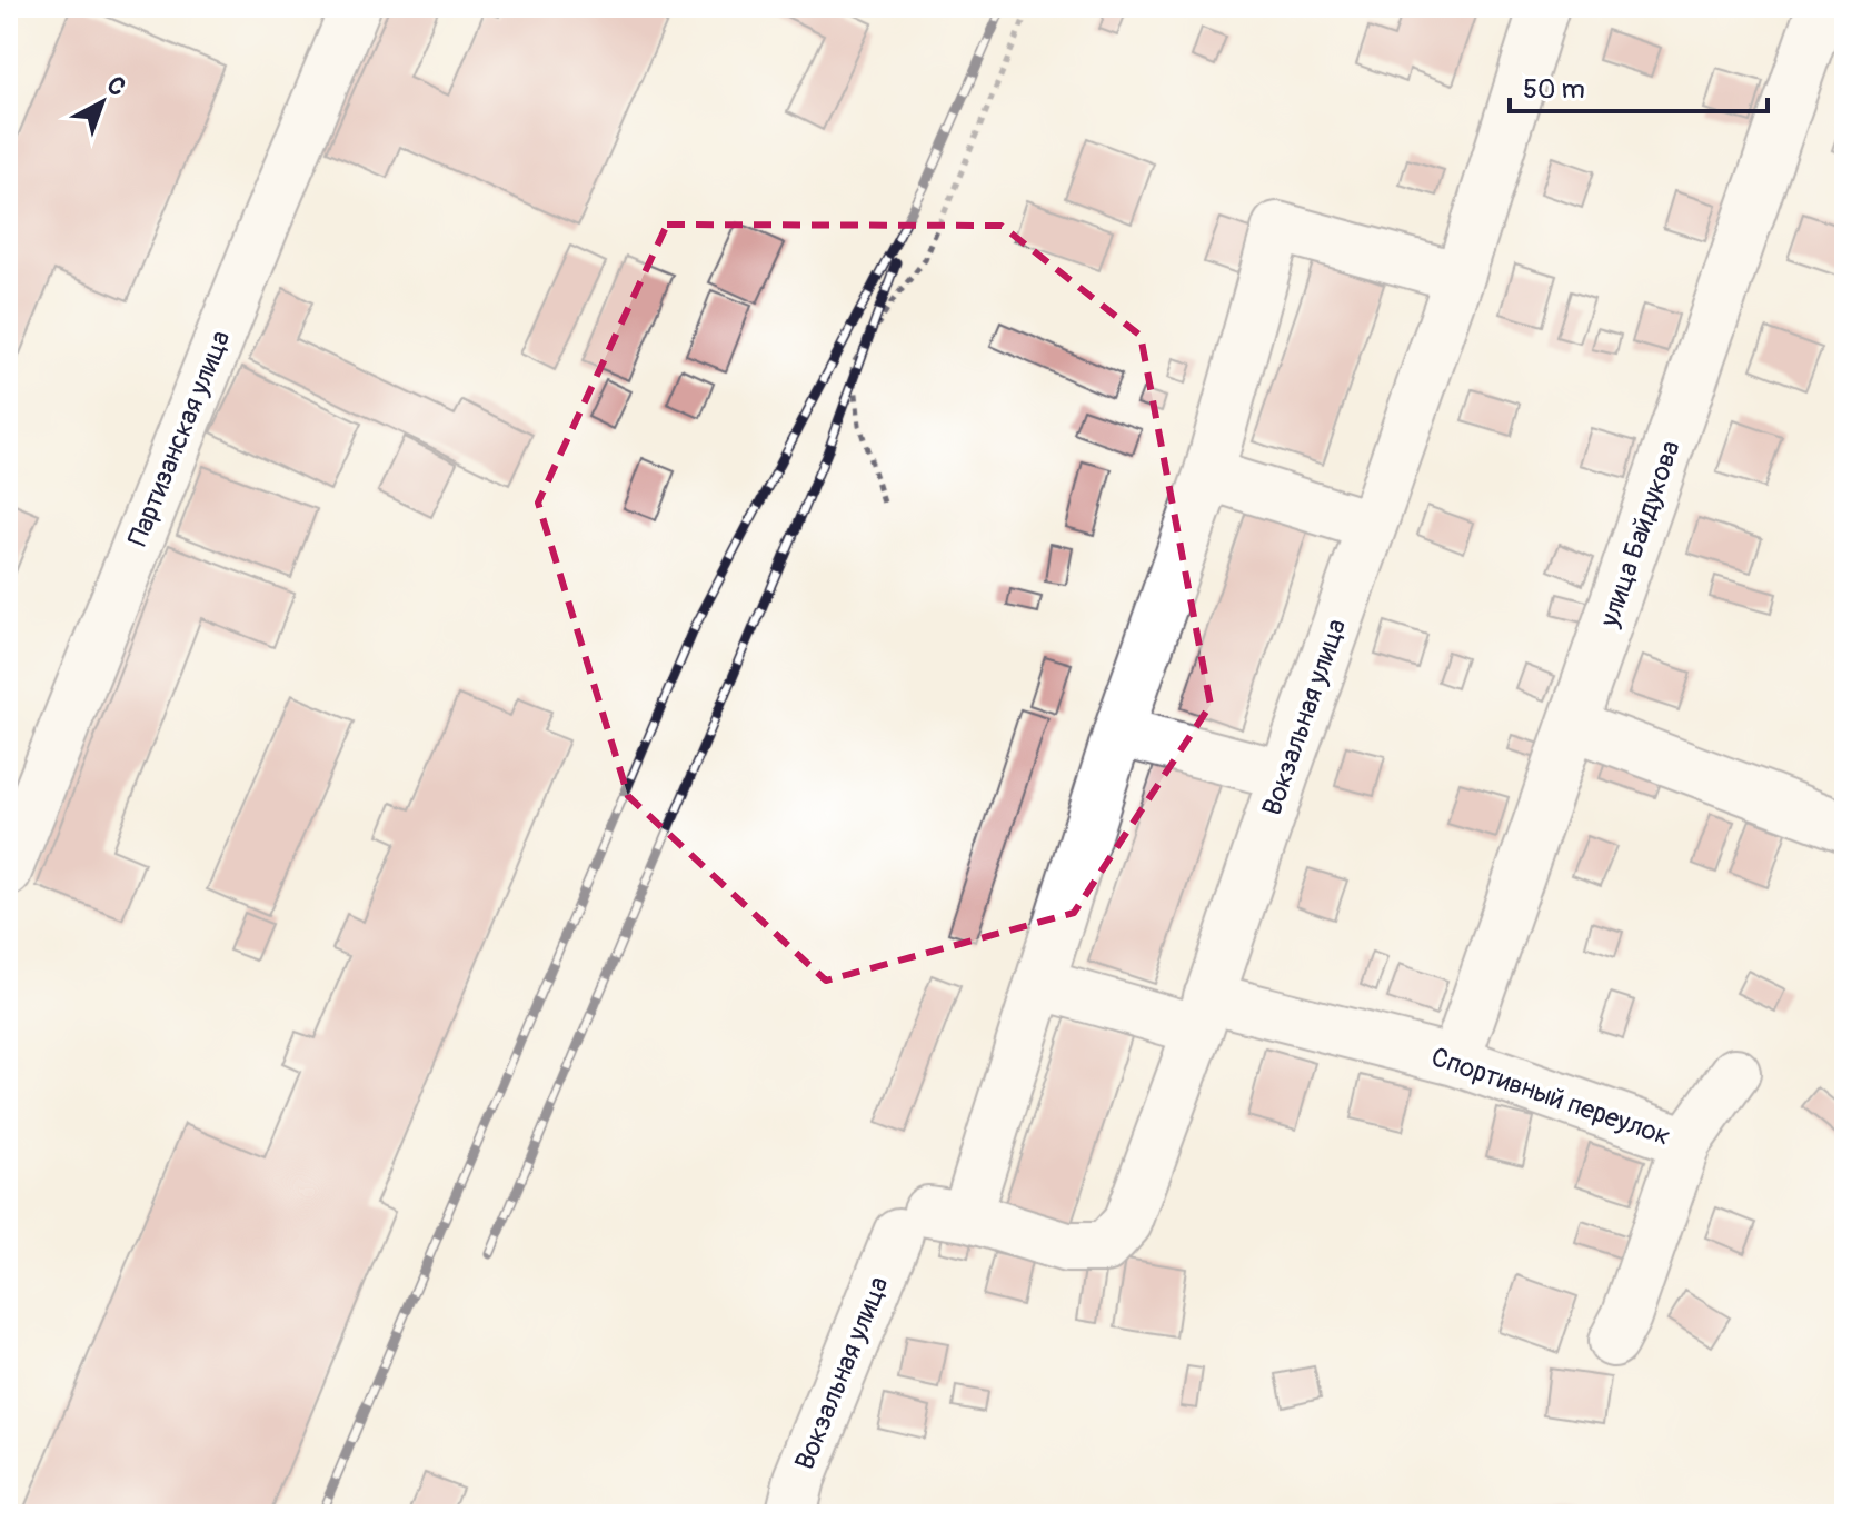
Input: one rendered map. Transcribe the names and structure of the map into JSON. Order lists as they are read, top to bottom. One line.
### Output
{"streets":{"street":["Партизанская улица","улица Байдукова","Вокзальная улица","Спортивный переулок"]},"crossings":[["улица Байдукова","Спортивный переулок"],["Вокзальная улица","Спортивный переулок"]],"scale_bar":"50 m","north":"top right"}
